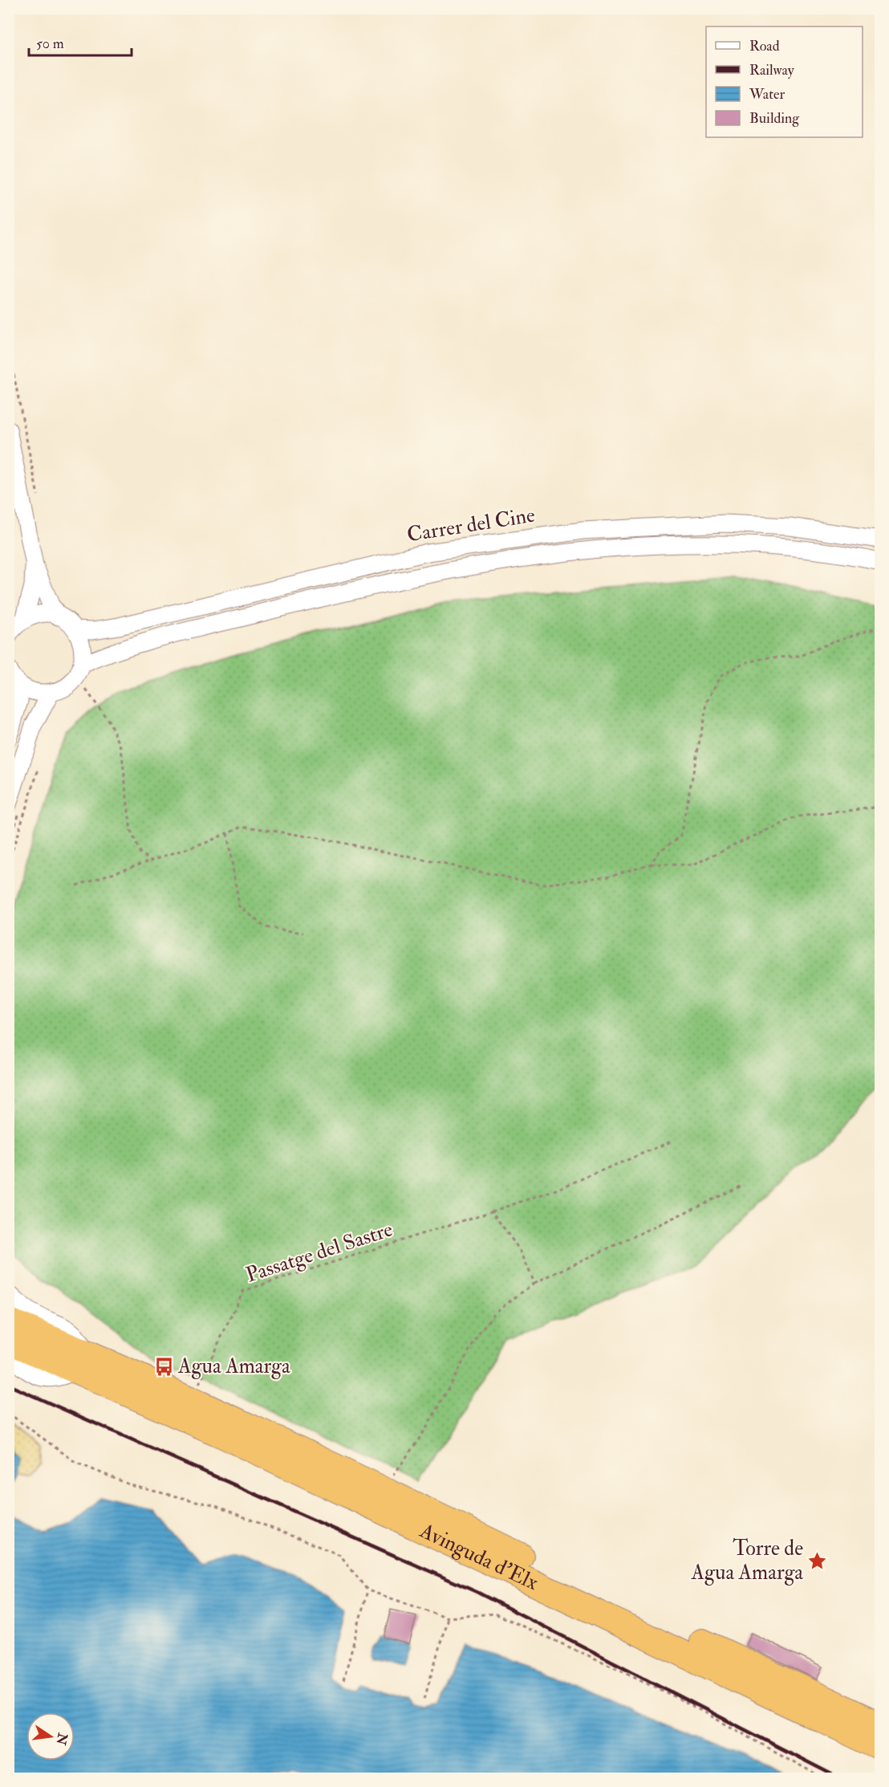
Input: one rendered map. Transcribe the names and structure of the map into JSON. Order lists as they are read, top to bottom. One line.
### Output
{"streets":{"highway":["Avinguda d'Elx"],"street":["Carrer del Cine"],"path":["Passatge del Sastre"]},"crossings":[["Passatge del Sastre","Avinguda d'Elx"]],"places":{"bus stop":["Agua Amarga"],"place":["Torre de Agua Amarga"]},"legend":["Road","Railway","Water","Building"],"scale_bar":"50 m","north":"right"}
